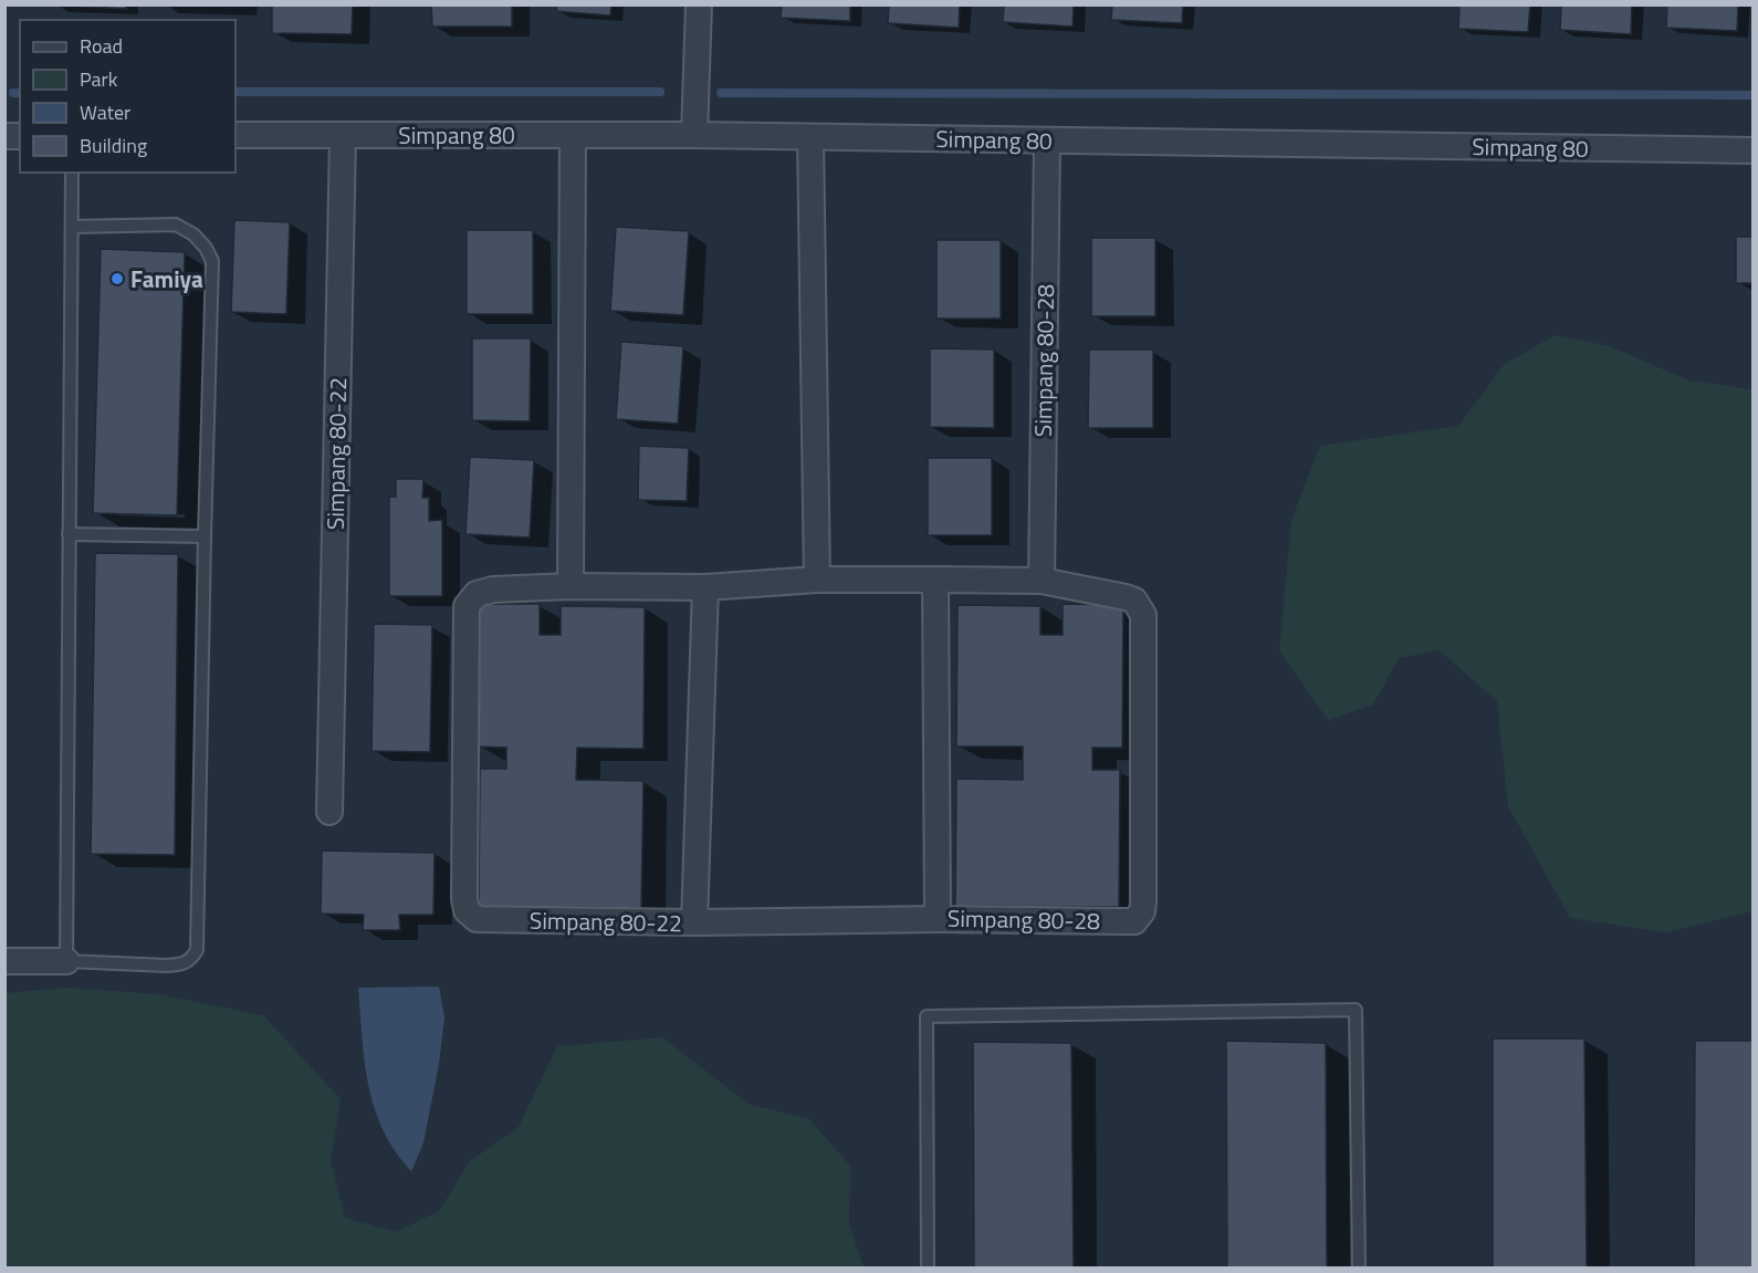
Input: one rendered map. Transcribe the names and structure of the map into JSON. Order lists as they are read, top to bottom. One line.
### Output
{"streets":{"street":["Simpang 80","Simpang 80-28","Simpang 80-22"]},"crossings":[["Simpang 80","Simpang 80-28"],["Simpang 80","Simpang 80-22"]],"places":["Famiya"],"legend":["Road","Park","Water","Building"]}
